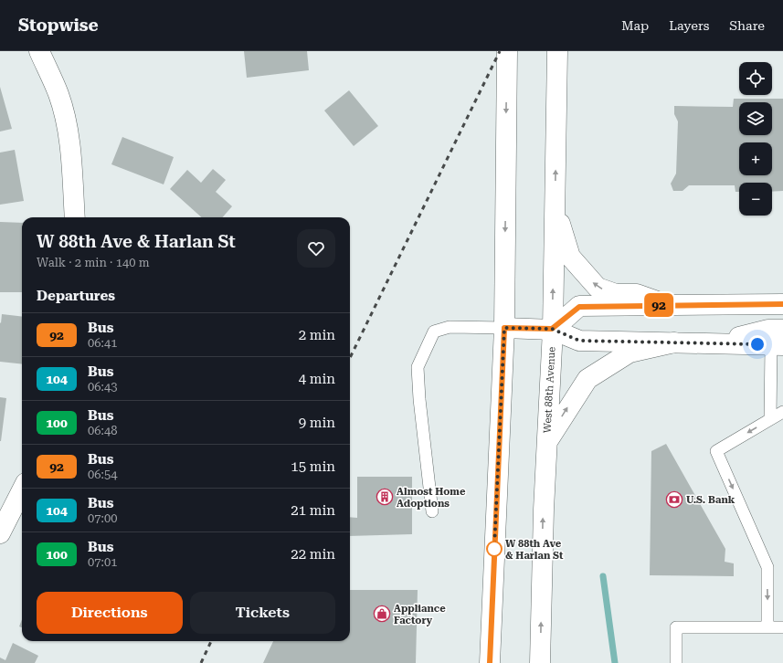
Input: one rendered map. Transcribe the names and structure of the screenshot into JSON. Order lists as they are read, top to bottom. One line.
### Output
{"streets":{"main road":["West 88th Avenue"]},"places":{"building":["Almost Home Adoptions"],"bank":["U.S. Bank"],"other":["W 88th Ave & Harlan St"],"shop":["Appliance Factory"]},"lines":["bus line 92"],"page":{"header":"Stopwise","nav":["Map","Layers","Share"],"on_map":"92","map_buttons":["+","−"],"heading":[["W 88th Ave & Harlan St","Walk · 2 min · 140 m"],"Departures"],"list":[{"mark":"92","name":"Bus","note":"06:41","value":"2 min"},{"mark":"104","name":"Bus","note":"06:43","value":"4 min"},{"mark":"100","name":"Bus","note":"06:48","value":"9 min"},{"mark":"92","name":"Bus","note":"06:54","value":"15 min"},{"mark":"104","name":"Bus","note":"07:00","value":"21 min"},{"mark":"100","name":"Bus","note":"07:01","value":"22 min"}],"buttons":["Directions","Tickets"]}}
